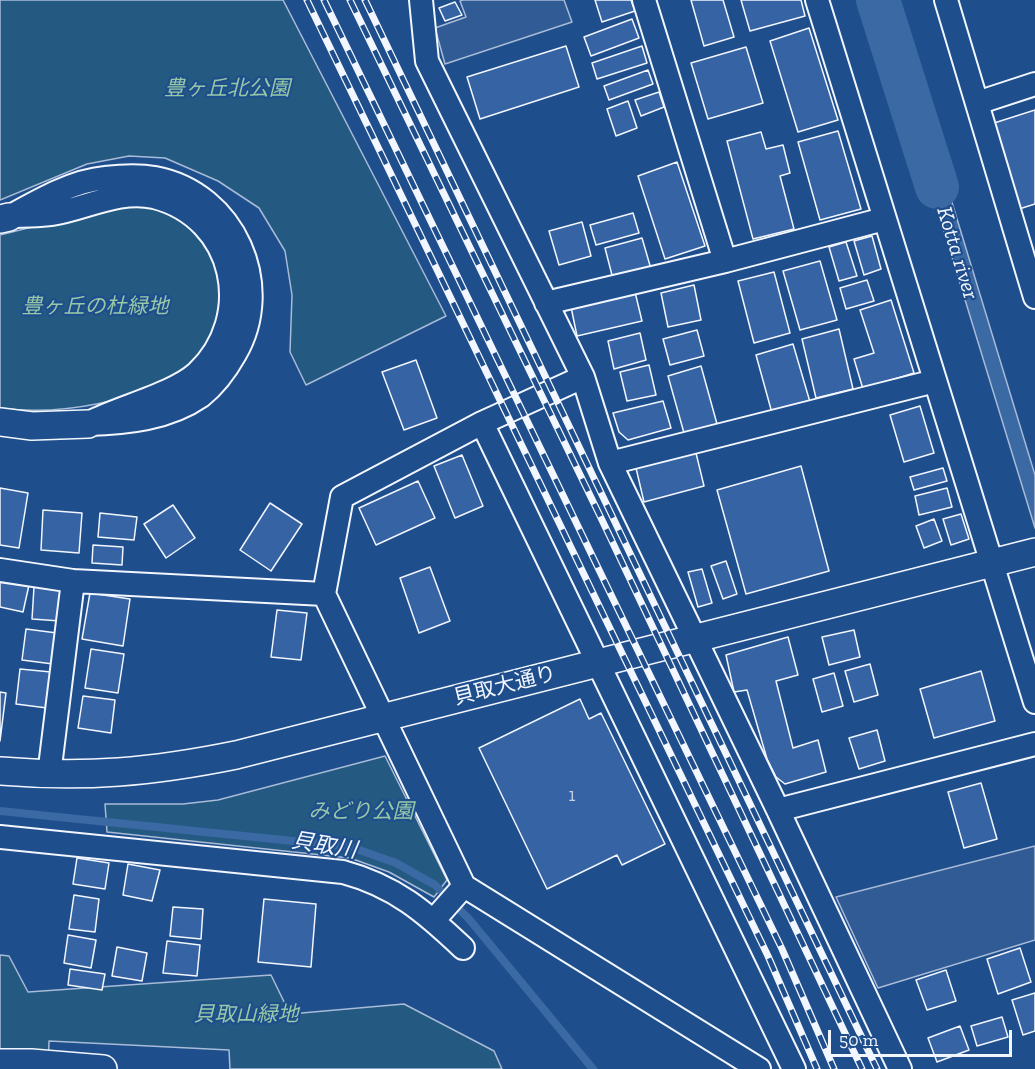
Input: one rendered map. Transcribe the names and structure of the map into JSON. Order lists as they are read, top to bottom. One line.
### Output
{"streets":{"street":["貝取大通り"]},"water":["Kotta river","貝取川"],"parks":["豊ヶ丘北公園","豊ヶ丘の杜緑地","みどり公園","貝取山緑地"],"house_numbers":["1"],"scale_bar":"50 m"}
